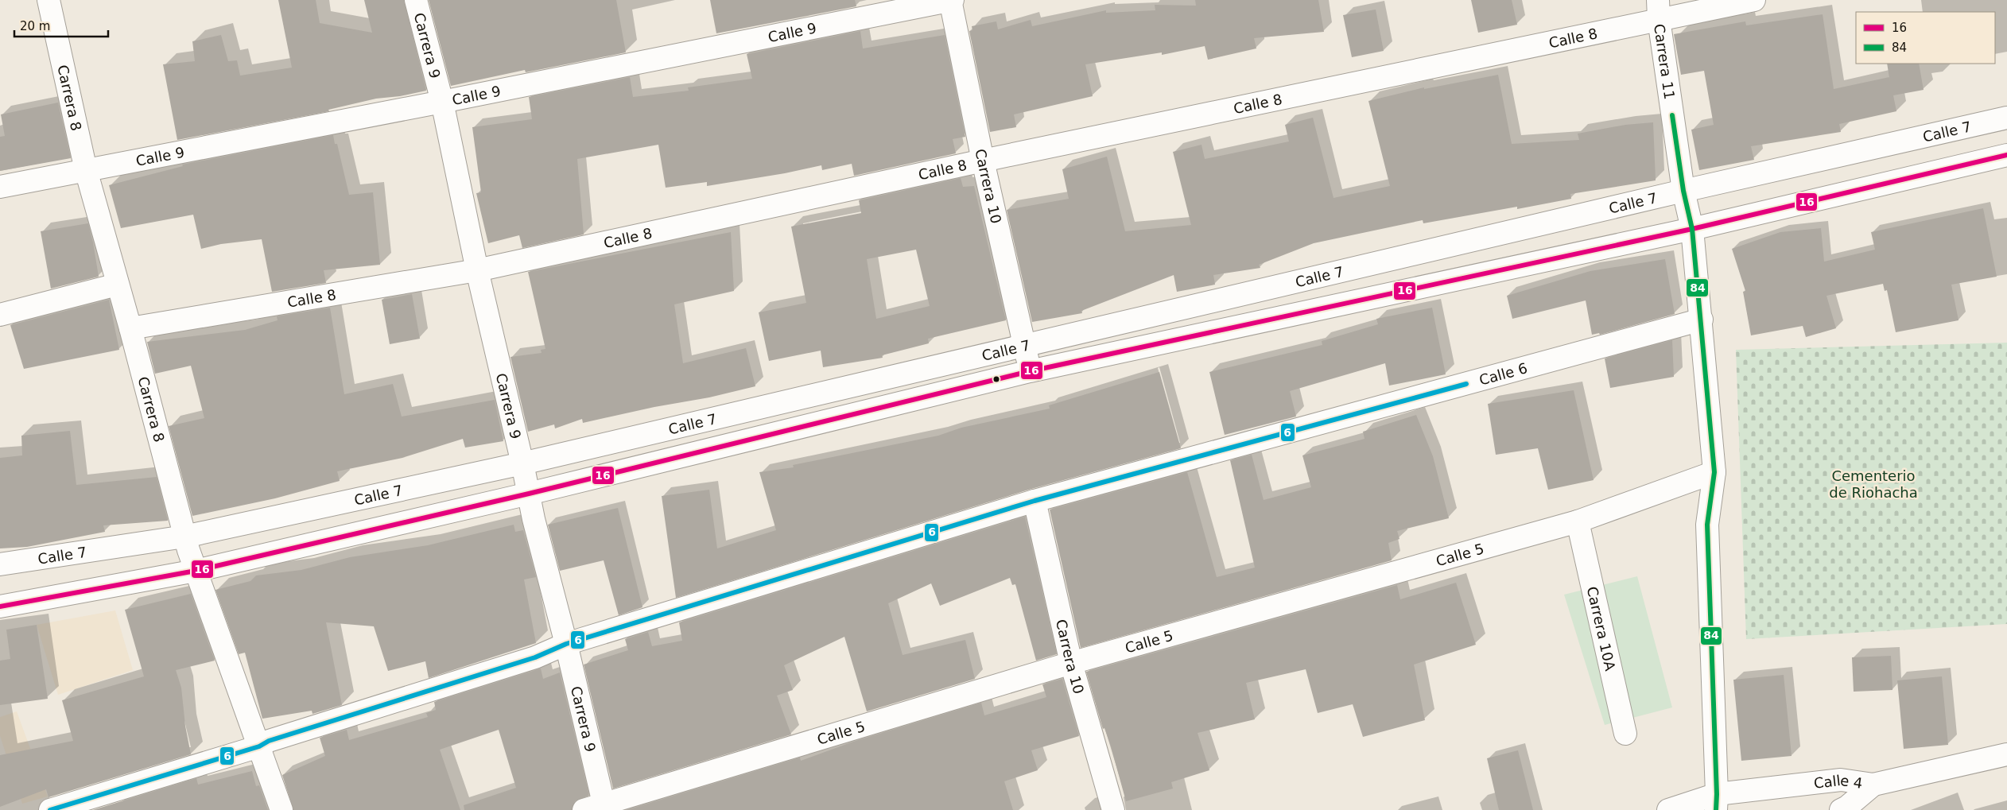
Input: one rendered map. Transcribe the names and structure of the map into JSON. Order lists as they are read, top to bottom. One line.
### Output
{"streets":{"street":["Calle 9","Calle 8","Carrera 9","Carrera 11","Carrera 8","Calle 7","Carrera 10","Calle 6","Calle 5","Carrera 10A","Calle 4"]},"crossings":[["Calle 9","Carrera 9"],["Calle 9","Carrera 8"],["Calle 9","Carrera 10"],["Calle 8","Carrera 9"],["Calle 8","Carrera 11"],["Calle 8","Carrera 8"],["Calle 8","Carrera 10"],["Carrera 9","Calle 7"],["Carrera 9","Calle 6"],["Carrera 9","Calle 5"],["Carrera 11","Calle 7"],["Carrera 11","Calle 6"],["Carrera 11","Calle 5"],["Carrera 11","Calle 4"],["Carrera 8","Calle 7"],["Carrera 8","Calle 6"],["Calle 7","Carrera 10"],["Carrera 10","Calle 6"],["Carrera 10","Calle 5"],["Calle 5","Carrera 10A"]],"parks":["Cementerio de Riohacha"],"lines":["transit line 84","transit line 16","transit line 6"],"legend":["16","84"],"scale_bar":"20 m"}
